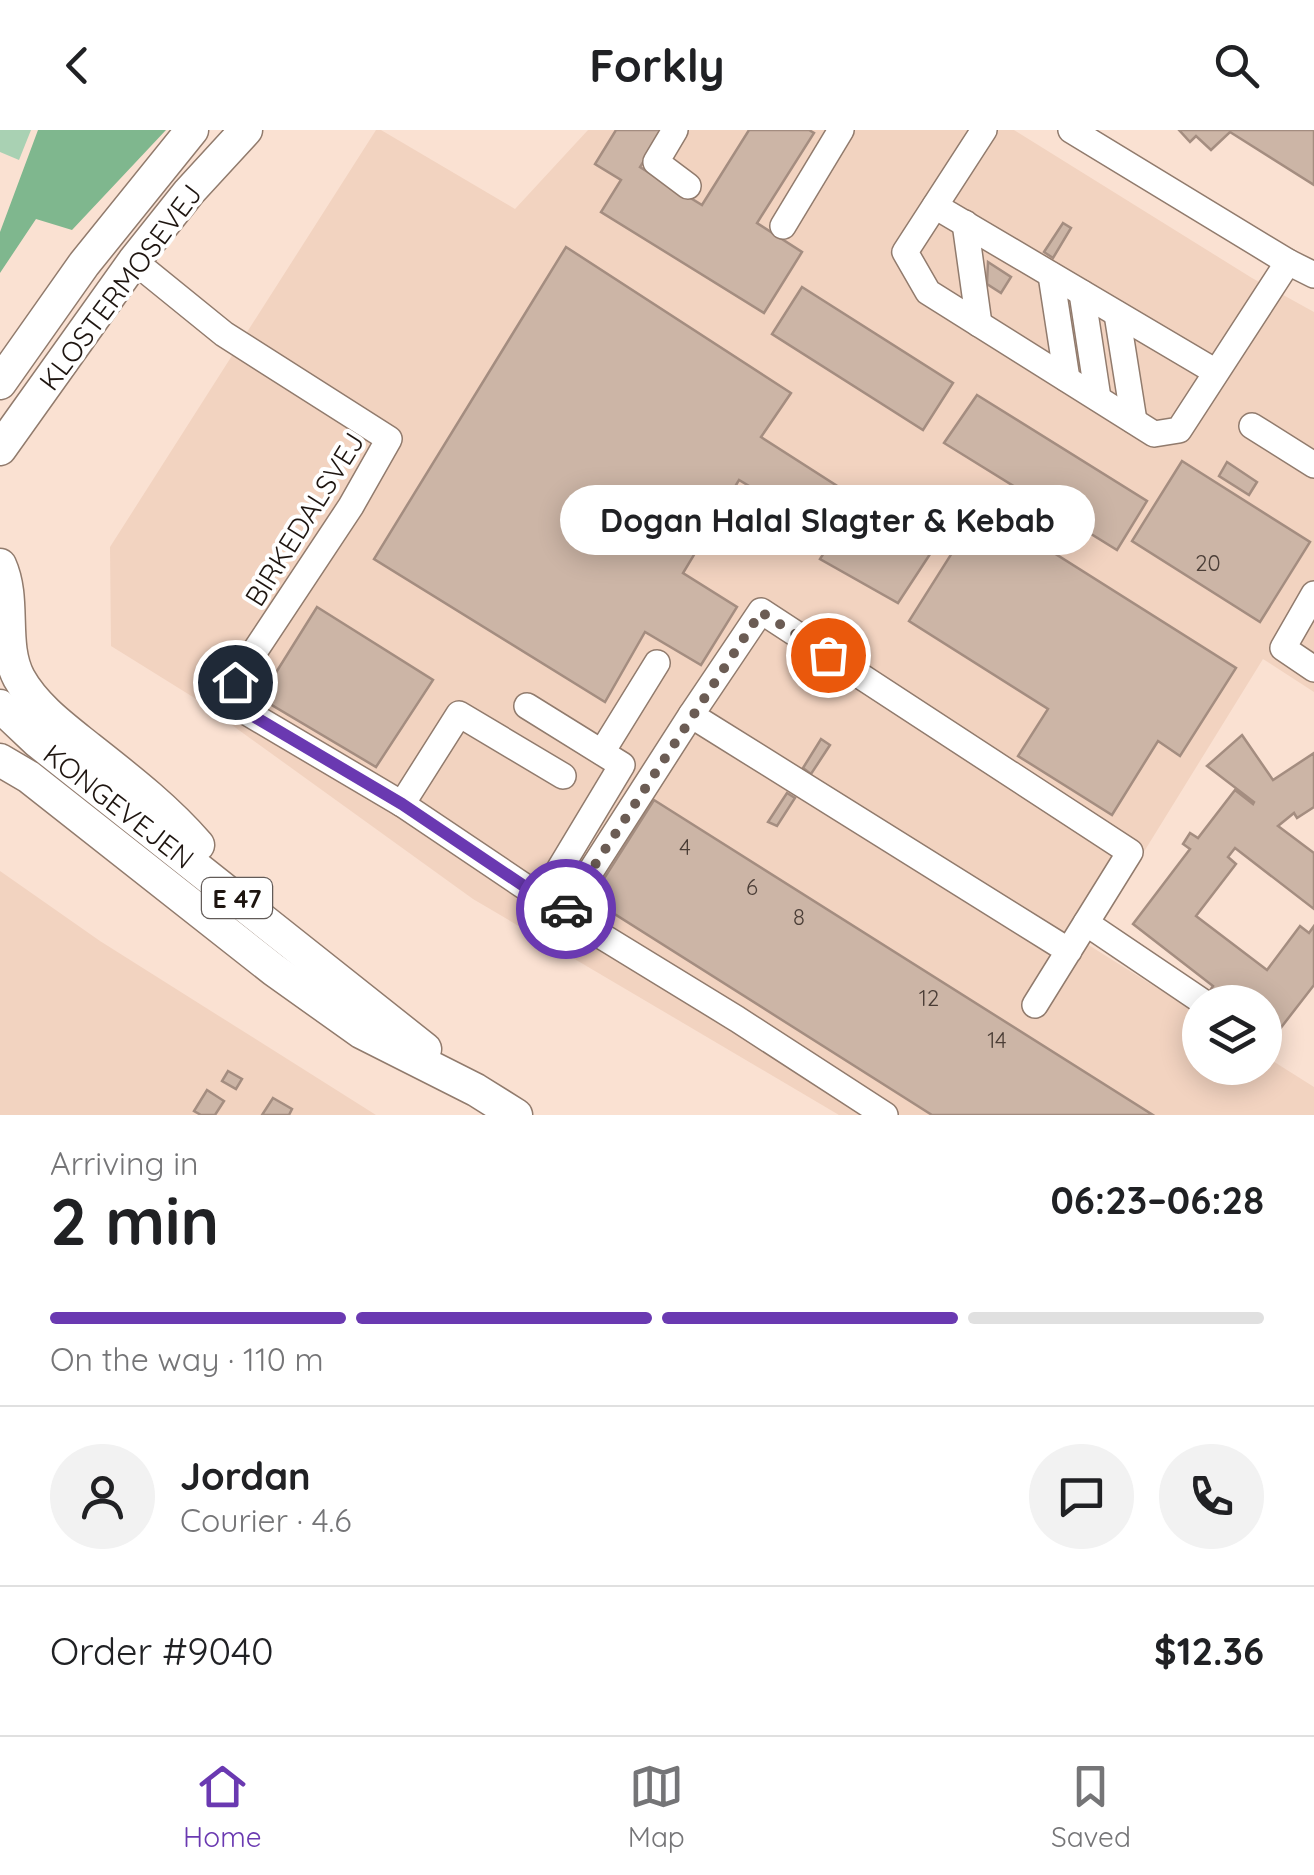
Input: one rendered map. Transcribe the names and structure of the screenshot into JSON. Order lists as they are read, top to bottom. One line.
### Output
{"streets":{"main road":["KLOSTERMOSEVEJ","KONGEVEJEN","E 47"],"street":["BIRKEDALSVEJ"]},"crossings":[["KLOSTERMOSEVEJ","BIRKEDALSVEJ"]],"places":["Dogan Halal Slagter & Kebab"],"house_numbers":["20","4","6","8","12","14"],"page":{"header":"Forkly","bubble":"Dogan Halal Slagter & Kebab","heading":["2 min","Arriving in","06:23–06:28"],"panel":["Jordan","Courier · 4.6","Order #9040","$12.36"],"bar":"On the way · 110 m","tabs":["Home","Map","Saved"]}}
